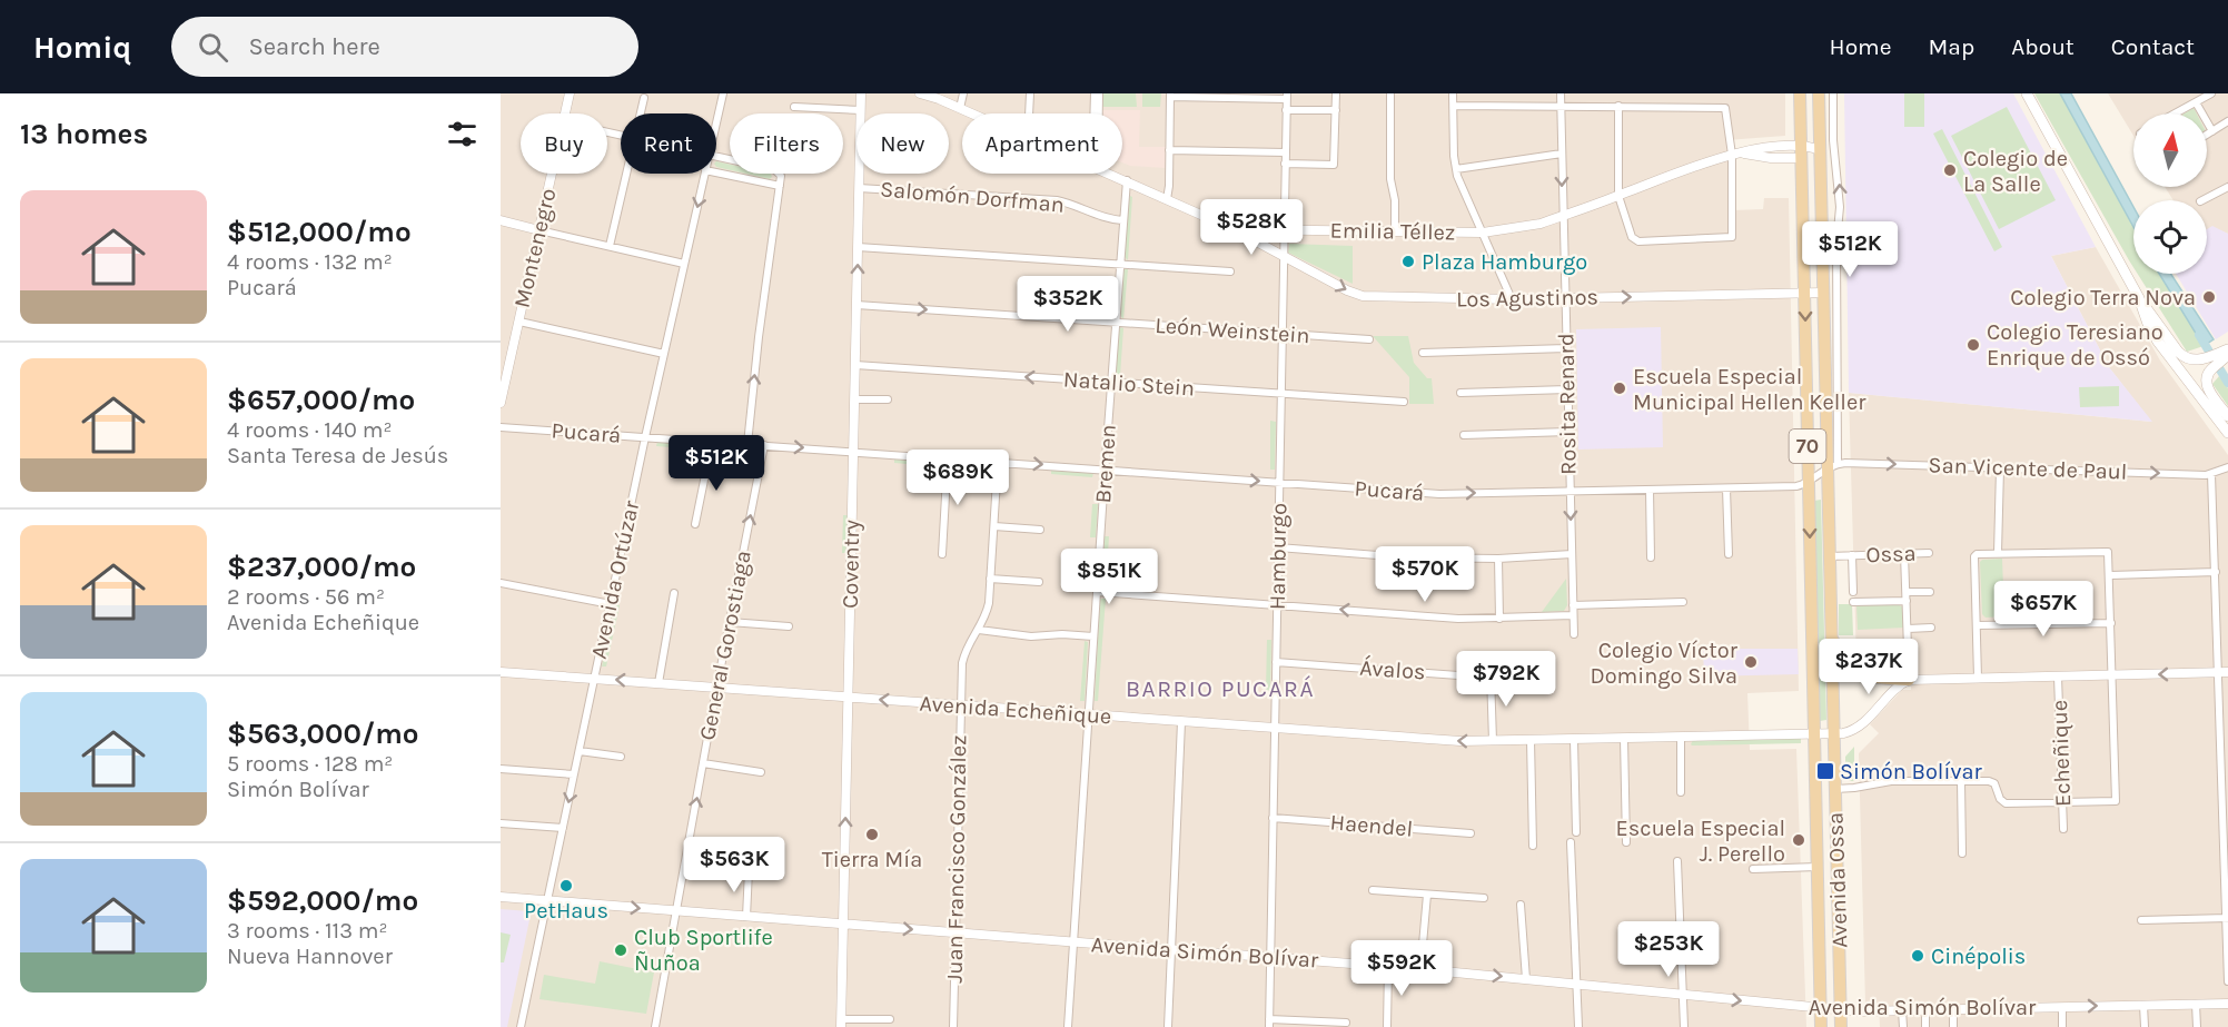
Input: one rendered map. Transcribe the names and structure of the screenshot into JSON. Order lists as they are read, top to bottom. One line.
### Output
{"streets":{"main road":["70","Avenida Ossa"],"street":["Salomón Dorfman","Emilia Téllez","Montenegro","Los Agustinos","León Weinstein","Natalio Stein","Rosita Renard","Pucará","Bremen","San Vicente de Paul","Ossa","Hamburgo","Coventry","Avenida Ortúzar","General Gorostiaga","Ávalos","Avenida Echeñique","Echeñique","Haendel","Juan Francisco González","Avenida Simón Bolívar"]},"crossings":[["Salomón Dorfman","Bremen"],["Salomón Dorfman","Coventry"],["Emilia Téllez","Los Agustinos"],["Emilia Téllez","Rosita Renard"],["Emilia Téllez","Bremen"],["Emilia Téllez","Hamburgo"],["Emilia Téllez","Avenida Ossa"],["Los Agustinos","Rosita Renard"],["Los Agustinos","Hamburgo"],["Los Agustinos","Avenida Ossa"],["León Weinstein","Bremen"],["León Weinstein","Hamburgo"],["León Weinstein","Coventry"],["Natalio Stein","Bremen"],["Natalio Stein","Hamburgo"],["Natalio Stein","Coventry"],["Rosita Renard","Pucará"],["Pucará","Bremen"],["Pucará","San Vicente de Paul"],["Pucará","Hamburgo"],["Pucará","Coventry"],["Pucará","Avenida Ortúzar"],["Pucará","General Gorostiaga"],["Pucará","Juan Francisco González"],["Pucará","Avenida Ossa"],["Bremen","Avenida Echeñique"],["Bremen","Avenida Simón Bolívar"],["San Vicente de Paul","Avenida Ossa"],["Ossa","Avenida Ossa"],["Hamburgo","Ávalos"],["Hamburgo","Avenida Echeñique"],["Hamburgo","Haendel"],["Hamburgo","Avenida Simón Bolívar"],["Coventry","Avenida Echeñique"],["Coventry","Avenida Simón Bolívar"],["Avenida Ortúzar","Avenida Echeñique"],["Avenida Ortúzar","Avenida Simón Bolívar"],["General Gorostiaga","Avenida Echeñique"],["General Gorostiaga","Avenida Simón Bolívar"],["Avenida Echeñique","Juan Francisco González"],["Avenida Echeñique","Avenida Ossa"],["Juan Francisco González","Avenida Simón Bolívar"],["Avenida Ossa","Avenida Simón Bolívar"]],"one_way":["Los Agustinos","Natalio Stein","Pucará","San Vicente de Paul"],"districts":["BARRIO PUCARÁ"],"places":{"other":["Colegio de La Salle","Plaza Hamburgo","Colegio Terra Nova","Colegio Teresiano Enrique de Ossó","Escuela Especial Municipal Hellen Keller","Colegio Víctor Domingo Silva","Tierra Mía","Escuela Especial J. Perello","PetHaus","Club Sportlife Ñuñoa","Cinépolis"],"transit":["Simón Bolívar"]},"north":"top","page":{"header":"Homiq","search":"Search here","nav":["Home","Map","About","Contact"],"heading":"13 homes","chip":["Buy","Rent","Filters","New","Apartment"],"list":[{"name":"$512,000/mo","note":"4 rooms · 132 m² · Pucará"},{"name":"$657,000/mo","note":"4 rooms · 140 m² · Santa Teresa de Jesús"},{"name":"$237,000/mo","note":"2 rooms · 56 m² · Avenida Echeñique"},{"name":"$563,000/mo","note":"5 rooms · 128 m² · Simón Bolívar"},{"name":"$592,000/mo","note":"3 rooms · 113 m² · Nueva Hannover"}],"price":["$528K","$512K","$352K","$512K","$689K","$570K","$851K","$657K","$237K","$792K","$563K","$253K","$592K"]}}
